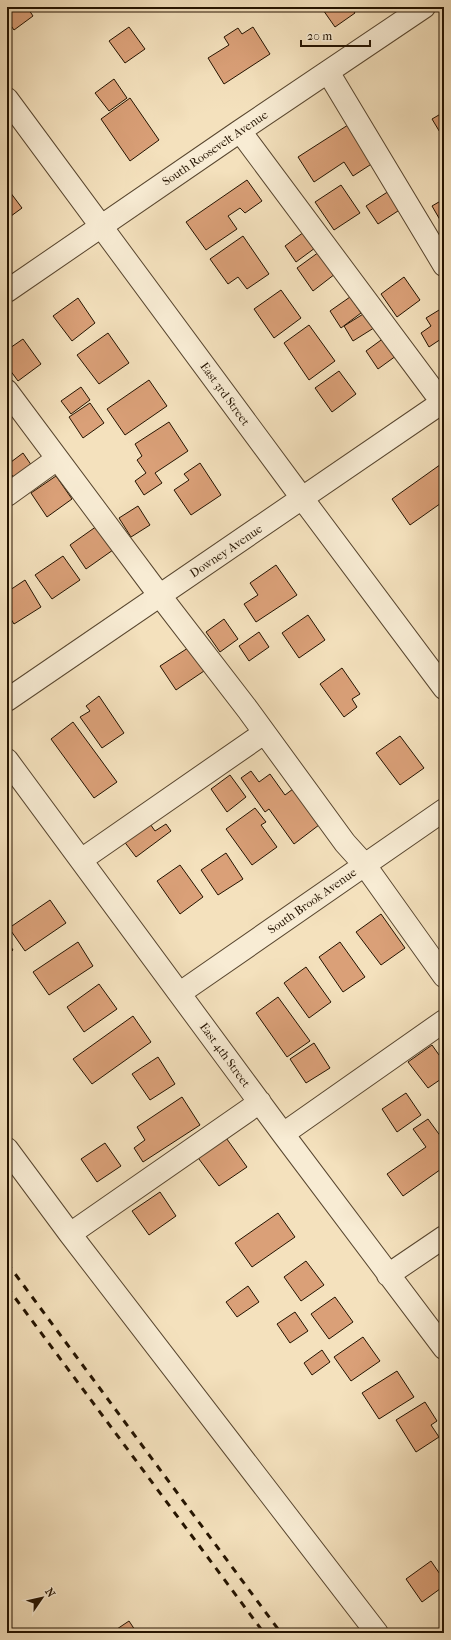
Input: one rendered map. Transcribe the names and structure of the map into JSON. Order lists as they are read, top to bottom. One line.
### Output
{"streets":{"street":["South Roosevelt Avenue","East 3rd Street","Downey Avenue","South Brook Avenue","East 4th Street"]},"crossings":[["South Roosevelt Avenue","East 3rd Street"],["East 3rd Street","Downey Avenue"],["South Brook Avenue","East 4th Street"]],"scale_bar":"20 m","north":"top right"}
